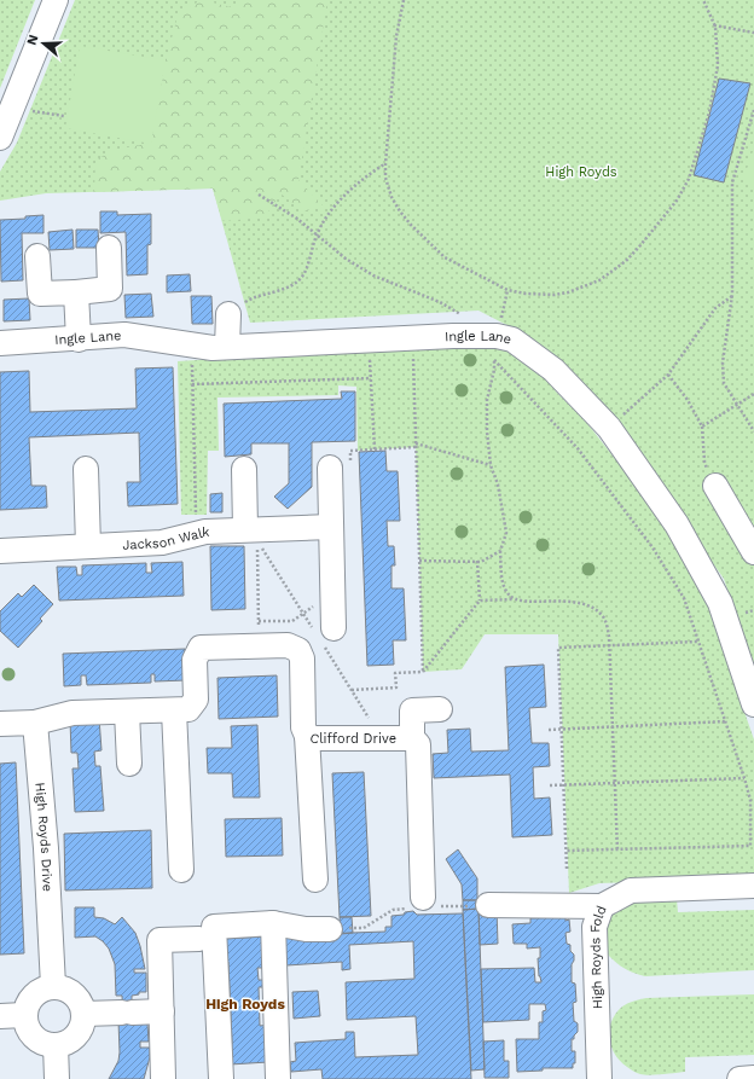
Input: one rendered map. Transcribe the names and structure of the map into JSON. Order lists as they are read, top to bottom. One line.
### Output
{"streets":{"street":["Ingle Lane","Jackson Walk","Clifford Drive","High Royds Drive","High Royds Fold"]},"crossings":[["Clifford Drive","High Royds Drive"]],"districts":["High Royds"],"parks":["High Royds"],"north":"left"}
